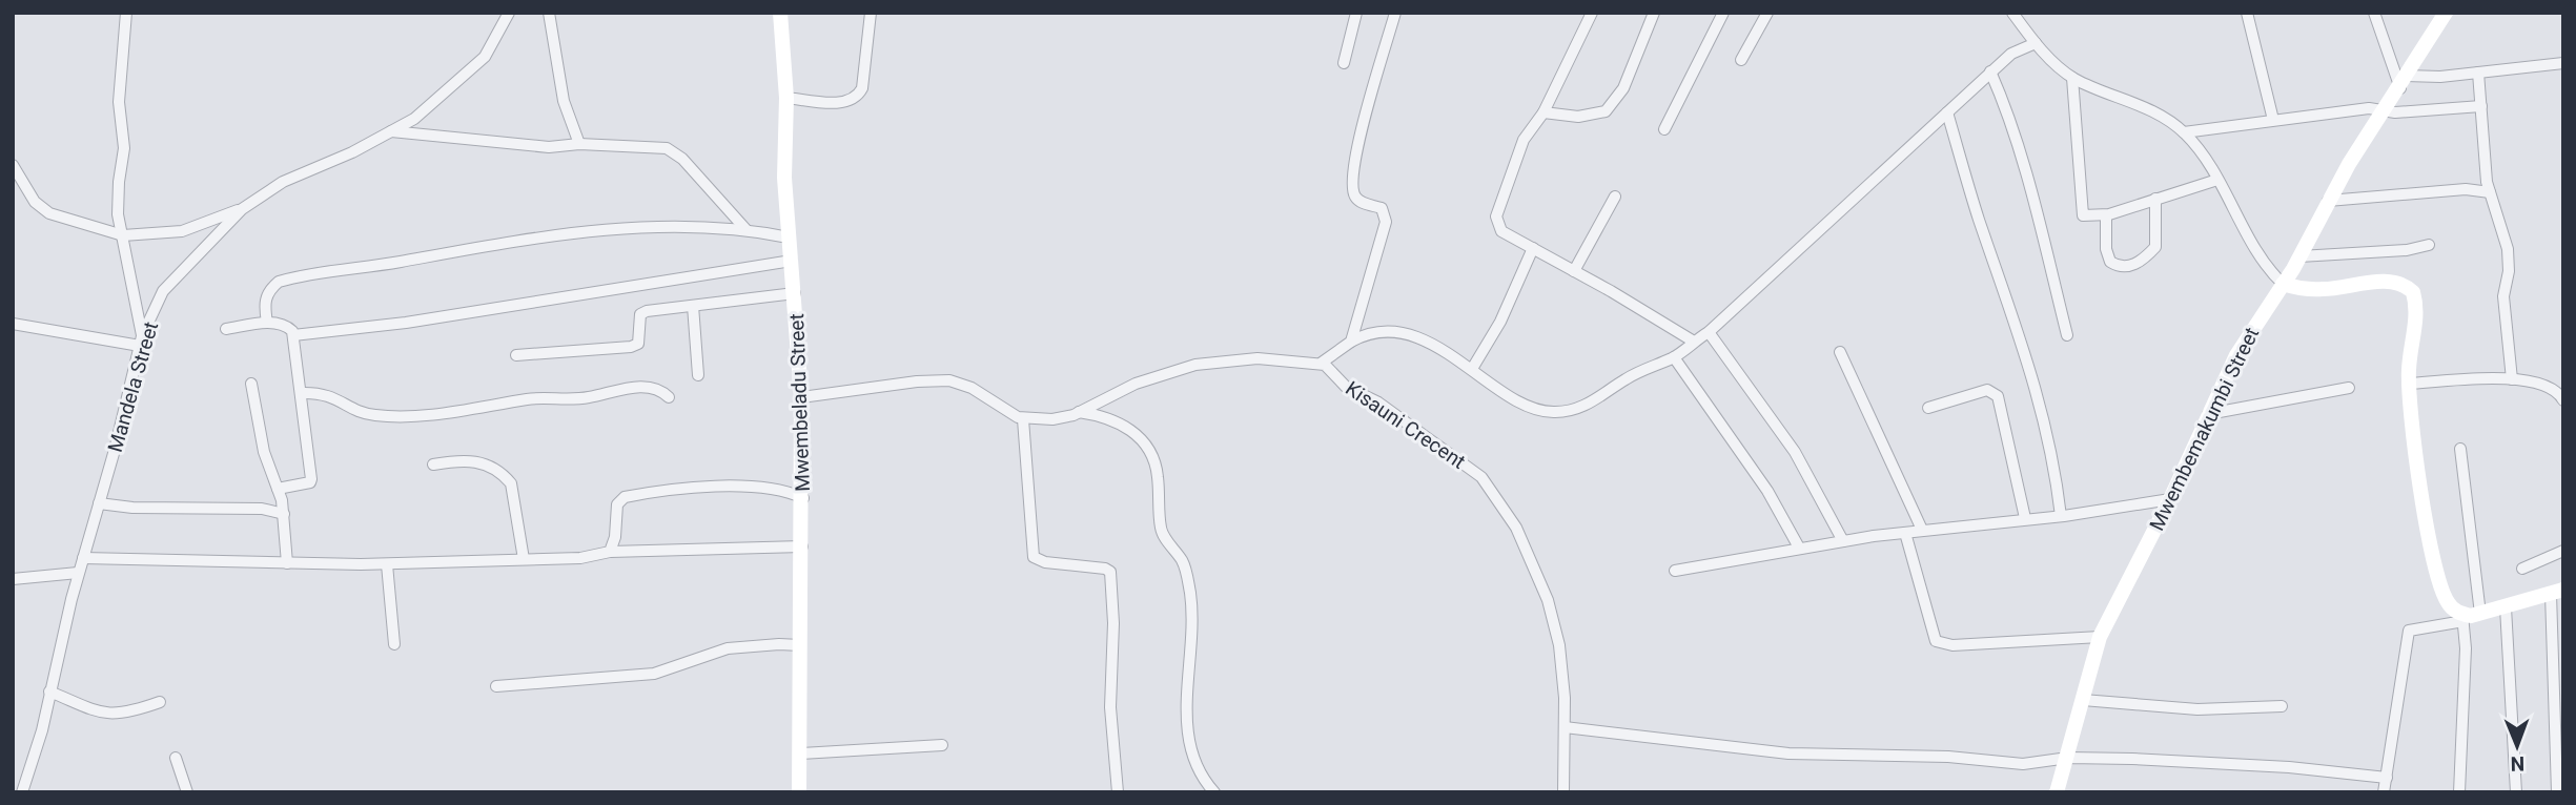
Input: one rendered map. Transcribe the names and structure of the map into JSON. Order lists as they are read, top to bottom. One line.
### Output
{"streets":{"street":["Mandela Street","Mwembeladu Street","Kisauni Crecent","Mwembemakumbi Street"]},"north":"bottom"}
